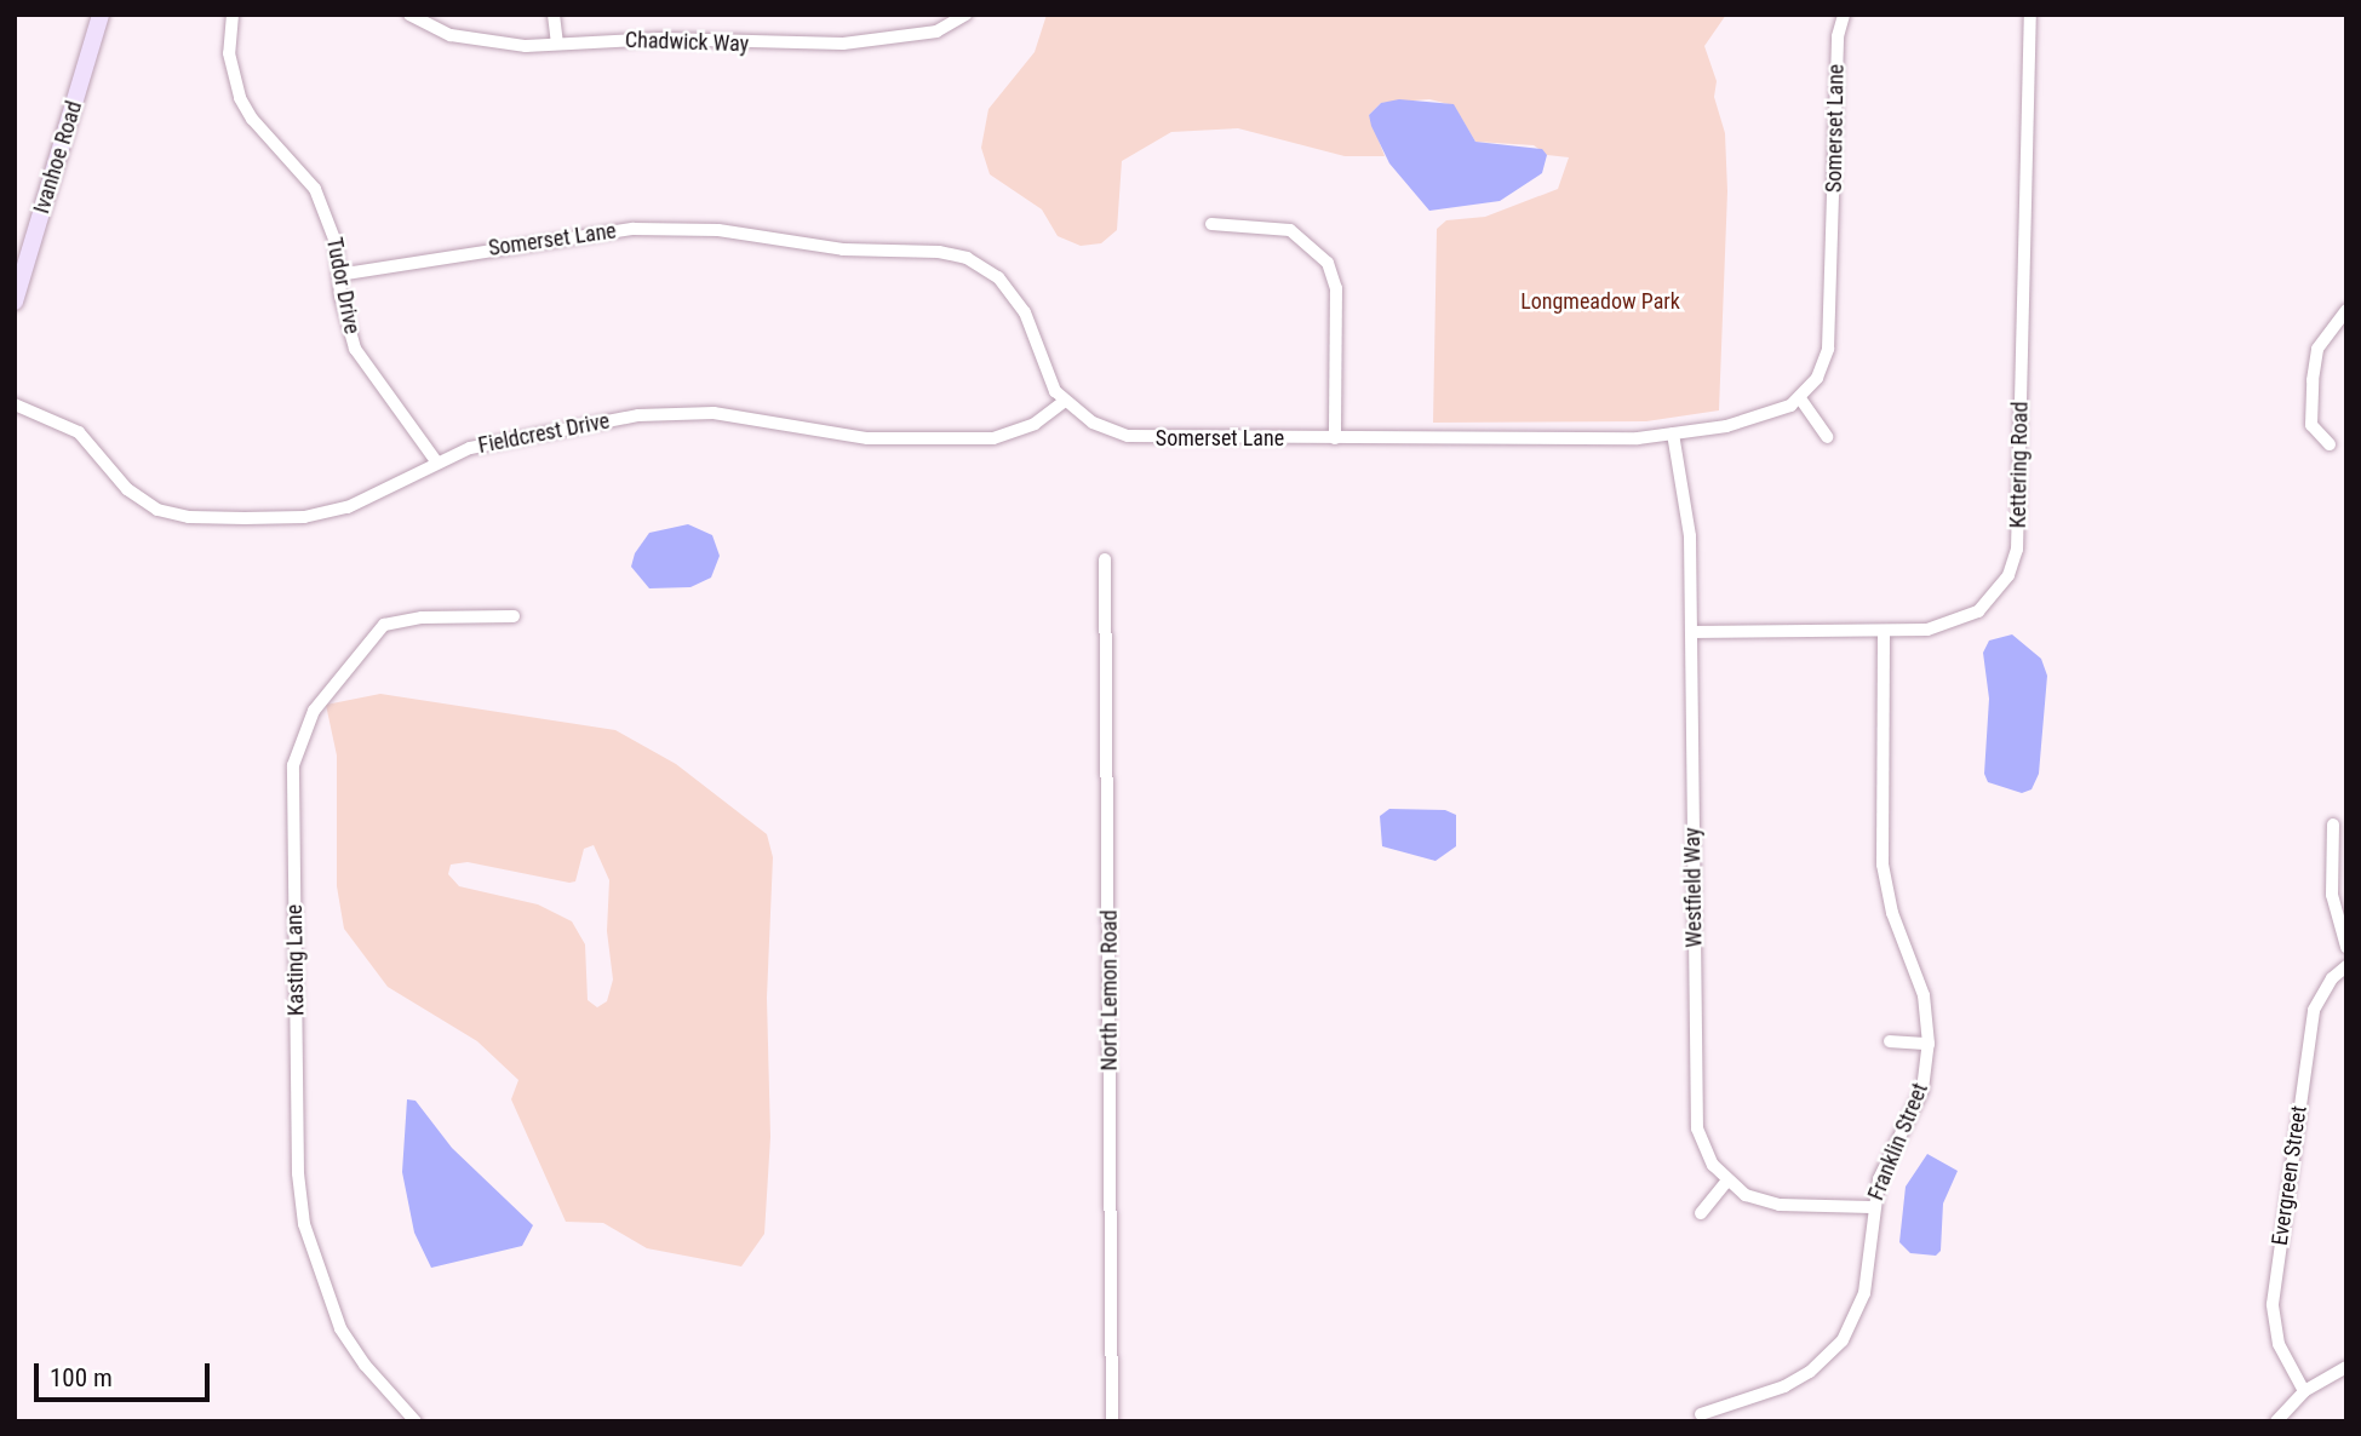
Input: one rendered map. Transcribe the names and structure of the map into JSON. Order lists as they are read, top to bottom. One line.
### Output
{"streets":{"main road":["Ivanhoe Road"],"street":["Chadwick Way","Somerset Lane","Tudor Drive","Fieldcrest Drive","Kettering Road","Westfield Way","Kasting Lane","North Lemon Road","Franklin Street","Evergreen Street"]},"crossings":[["Somerset Lane","Tudor Drive"],["Somerset Lane","Fieldcrest Drive"],["Somerset Lane","Westfield Way"],["Tudor Drive","Fieldcrest Drive"],["Kettering Road","Westfield Way"],["Kettering Road","Franklin Street"]],"parks":["Longmeadow Park"],"scale_bar":"100 m"}
